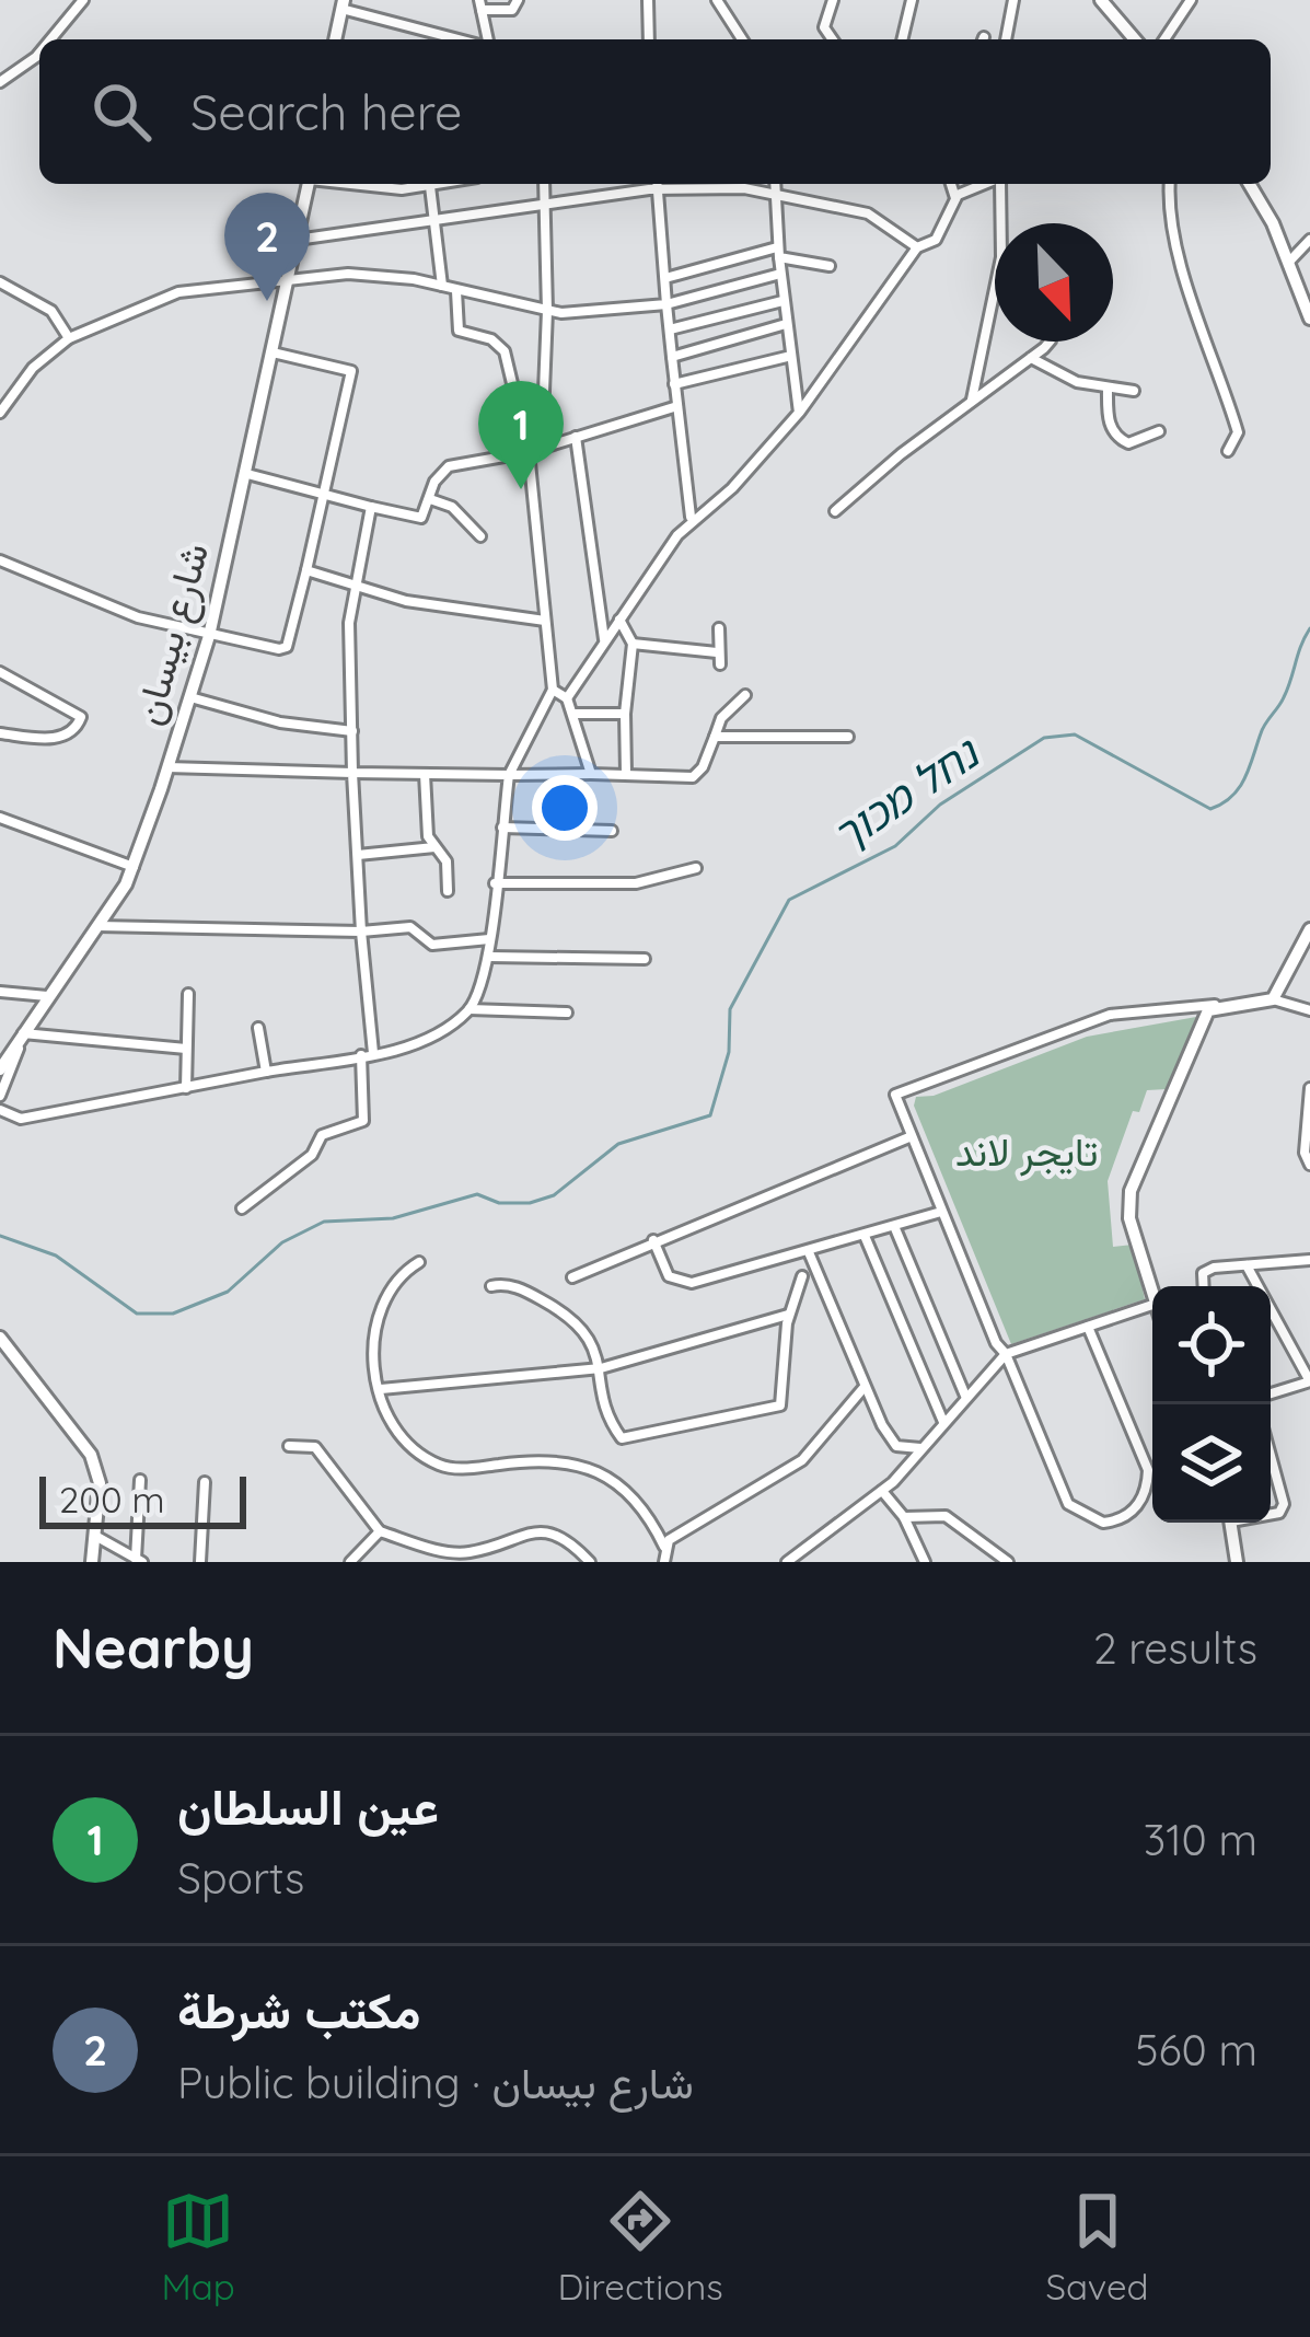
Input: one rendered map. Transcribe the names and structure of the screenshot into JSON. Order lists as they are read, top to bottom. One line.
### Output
{"streets":{"street":["شارع بيسان"]},"water":["נחל מכוך"],"parks":["تايجر لاند"],"scale_bar":"200 m","north":"bottom right","page":{"search":"Search here","pins":["2","1"],"scale":"200 m","heading":["Nearby","2 results"],"list":[{"mark":"1","name":"عين السلطان","note":"Sports","value":"310 m"},{"mark":"2","name":"مكتب شرطة","note":"Public building · شارع بيسان","value":"560 m"}],"nav":["Map","Directions","Saved"]}}
